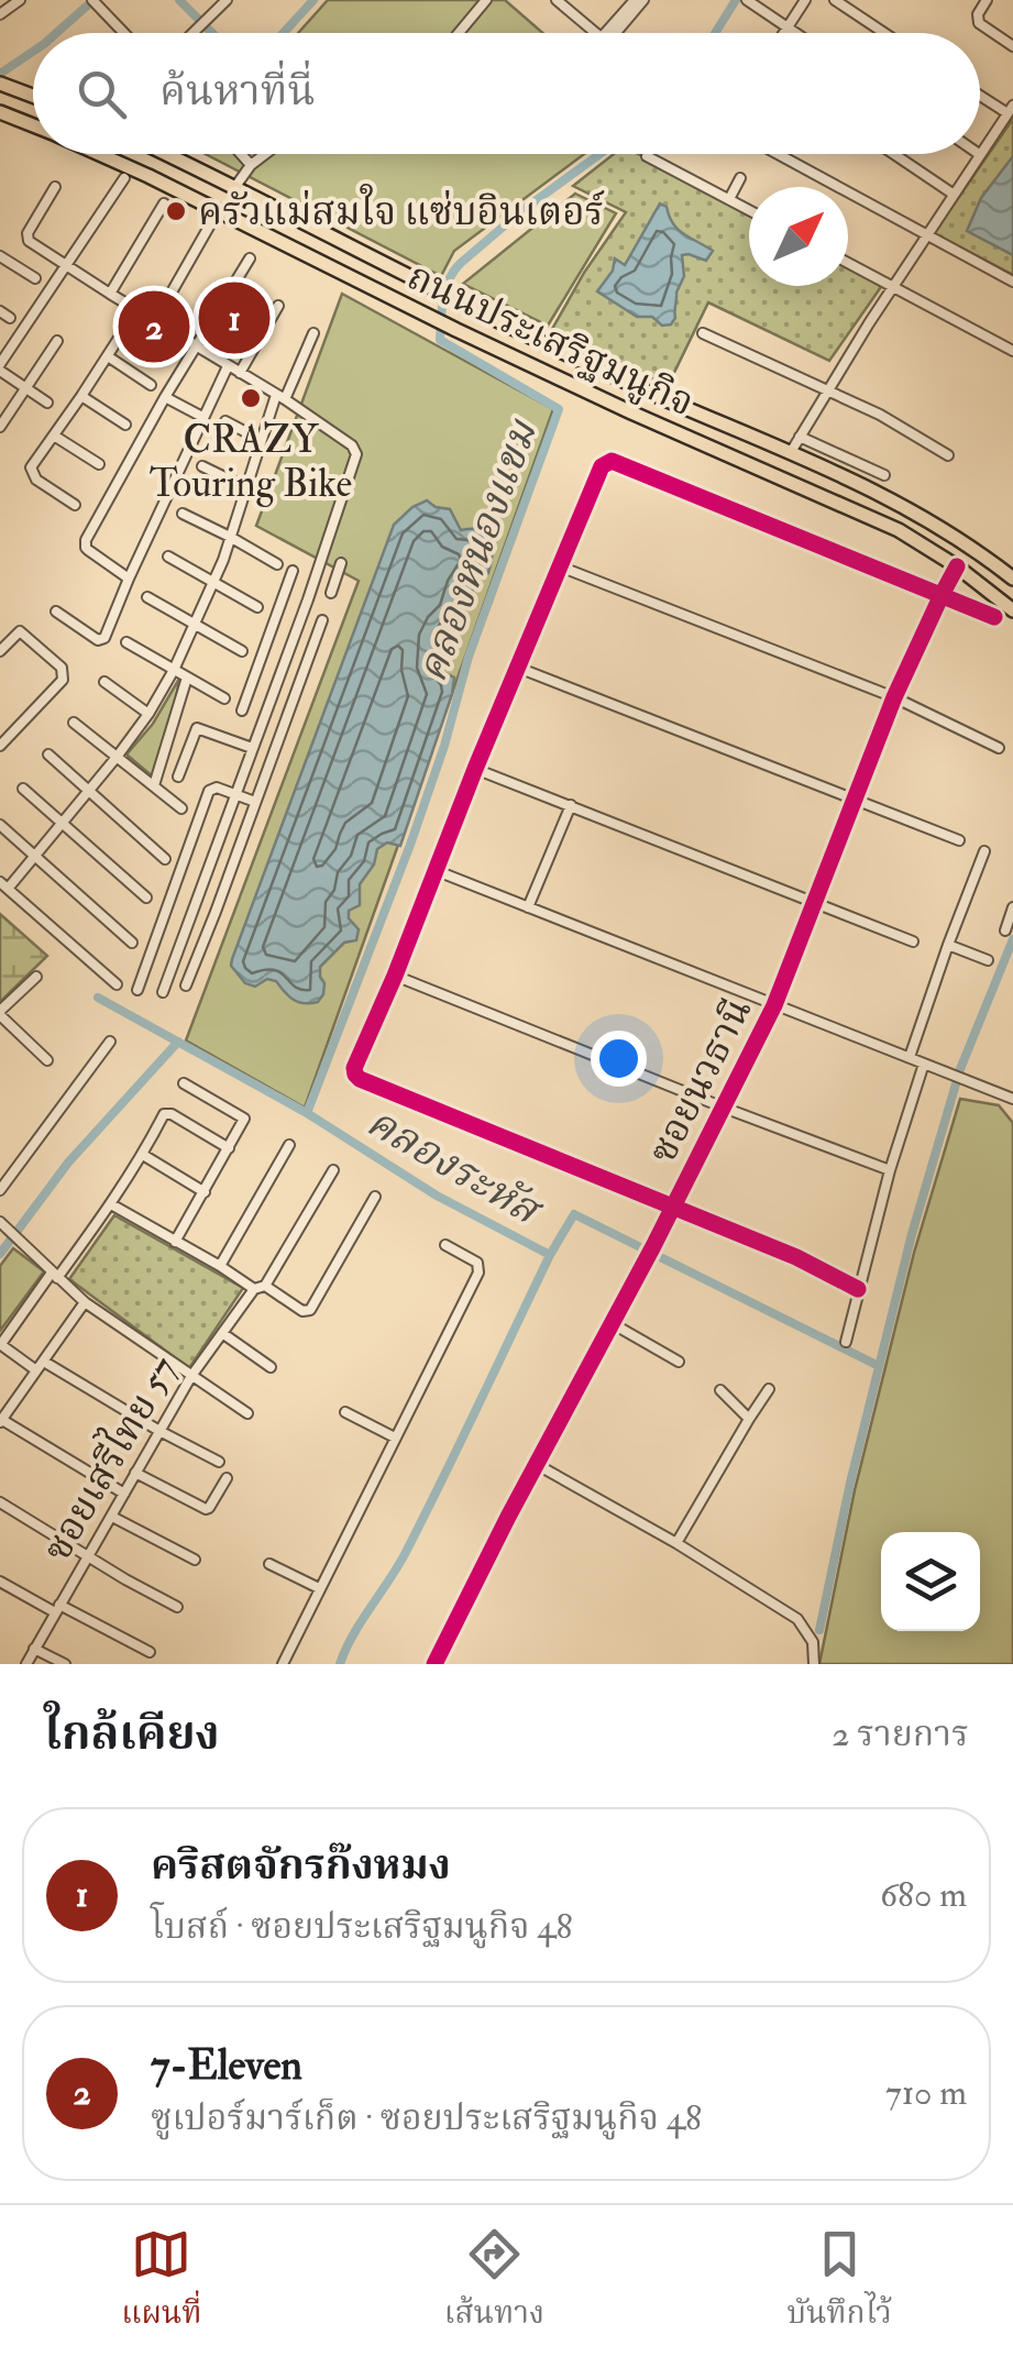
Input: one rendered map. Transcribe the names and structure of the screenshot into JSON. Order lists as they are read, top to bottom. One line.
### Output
{"streets":{"main road":["ถนนประเสริฐมนูกิจ"],"street":["ซอยนวธานี","ซอยเสรีไทย 57"]},"crossings":[["ถนนประเสริฐมนูกิจ","ซอยนวธานี"]],"water":["คลองหนองแขม","คลองระหัส"],"places":["ครัวแม่สมใจ แซ่บอินเตอร์","CRAZY Touring Bike"],"north":"top right","page":{"search":"ค้นหาที่นี่","pins":["1","2"],"heading":["ใกล้เคียง","2 รายการ"],"list":[{"mark":"1","name":"คริสตจักรก๊งหมง","note":"โบสถ์ · ซอยประเสริฐมนูกิจ 48","value":"680 m"},{"mark":"2","name":"7-Eleven","note":"ซูเปอร์มาร์เก็ต · ซอยประเสริฐมนูกิจ 48","value":"710 m"}],"nav":["แผนที่","เส้นทาง","บันทึกไว้"]}}
